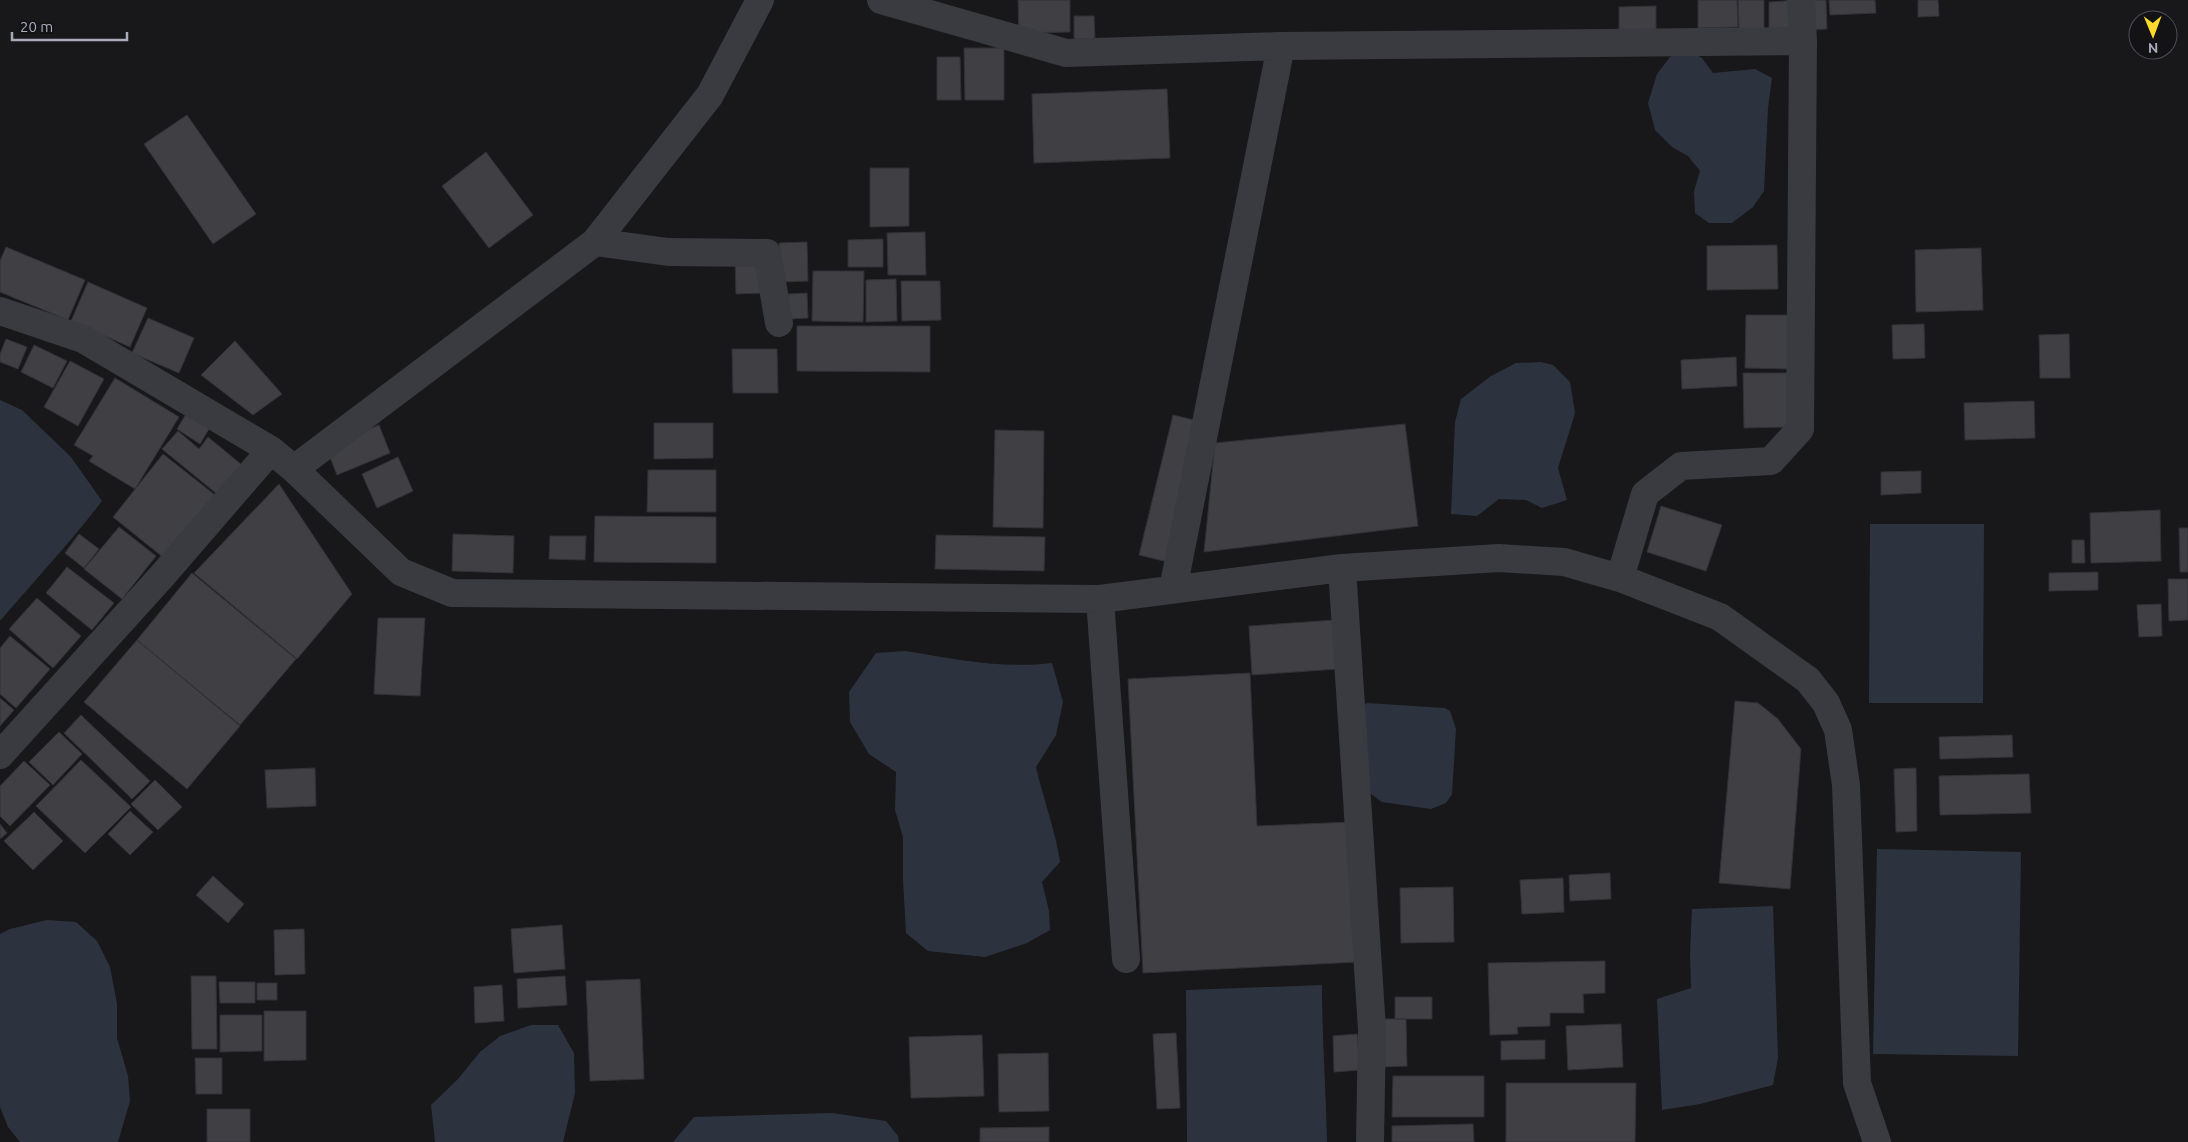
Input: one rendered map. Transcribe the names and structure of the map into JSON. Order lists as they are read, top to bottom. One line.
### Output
{"scale_bar":"20 m","north":"bottom"}
